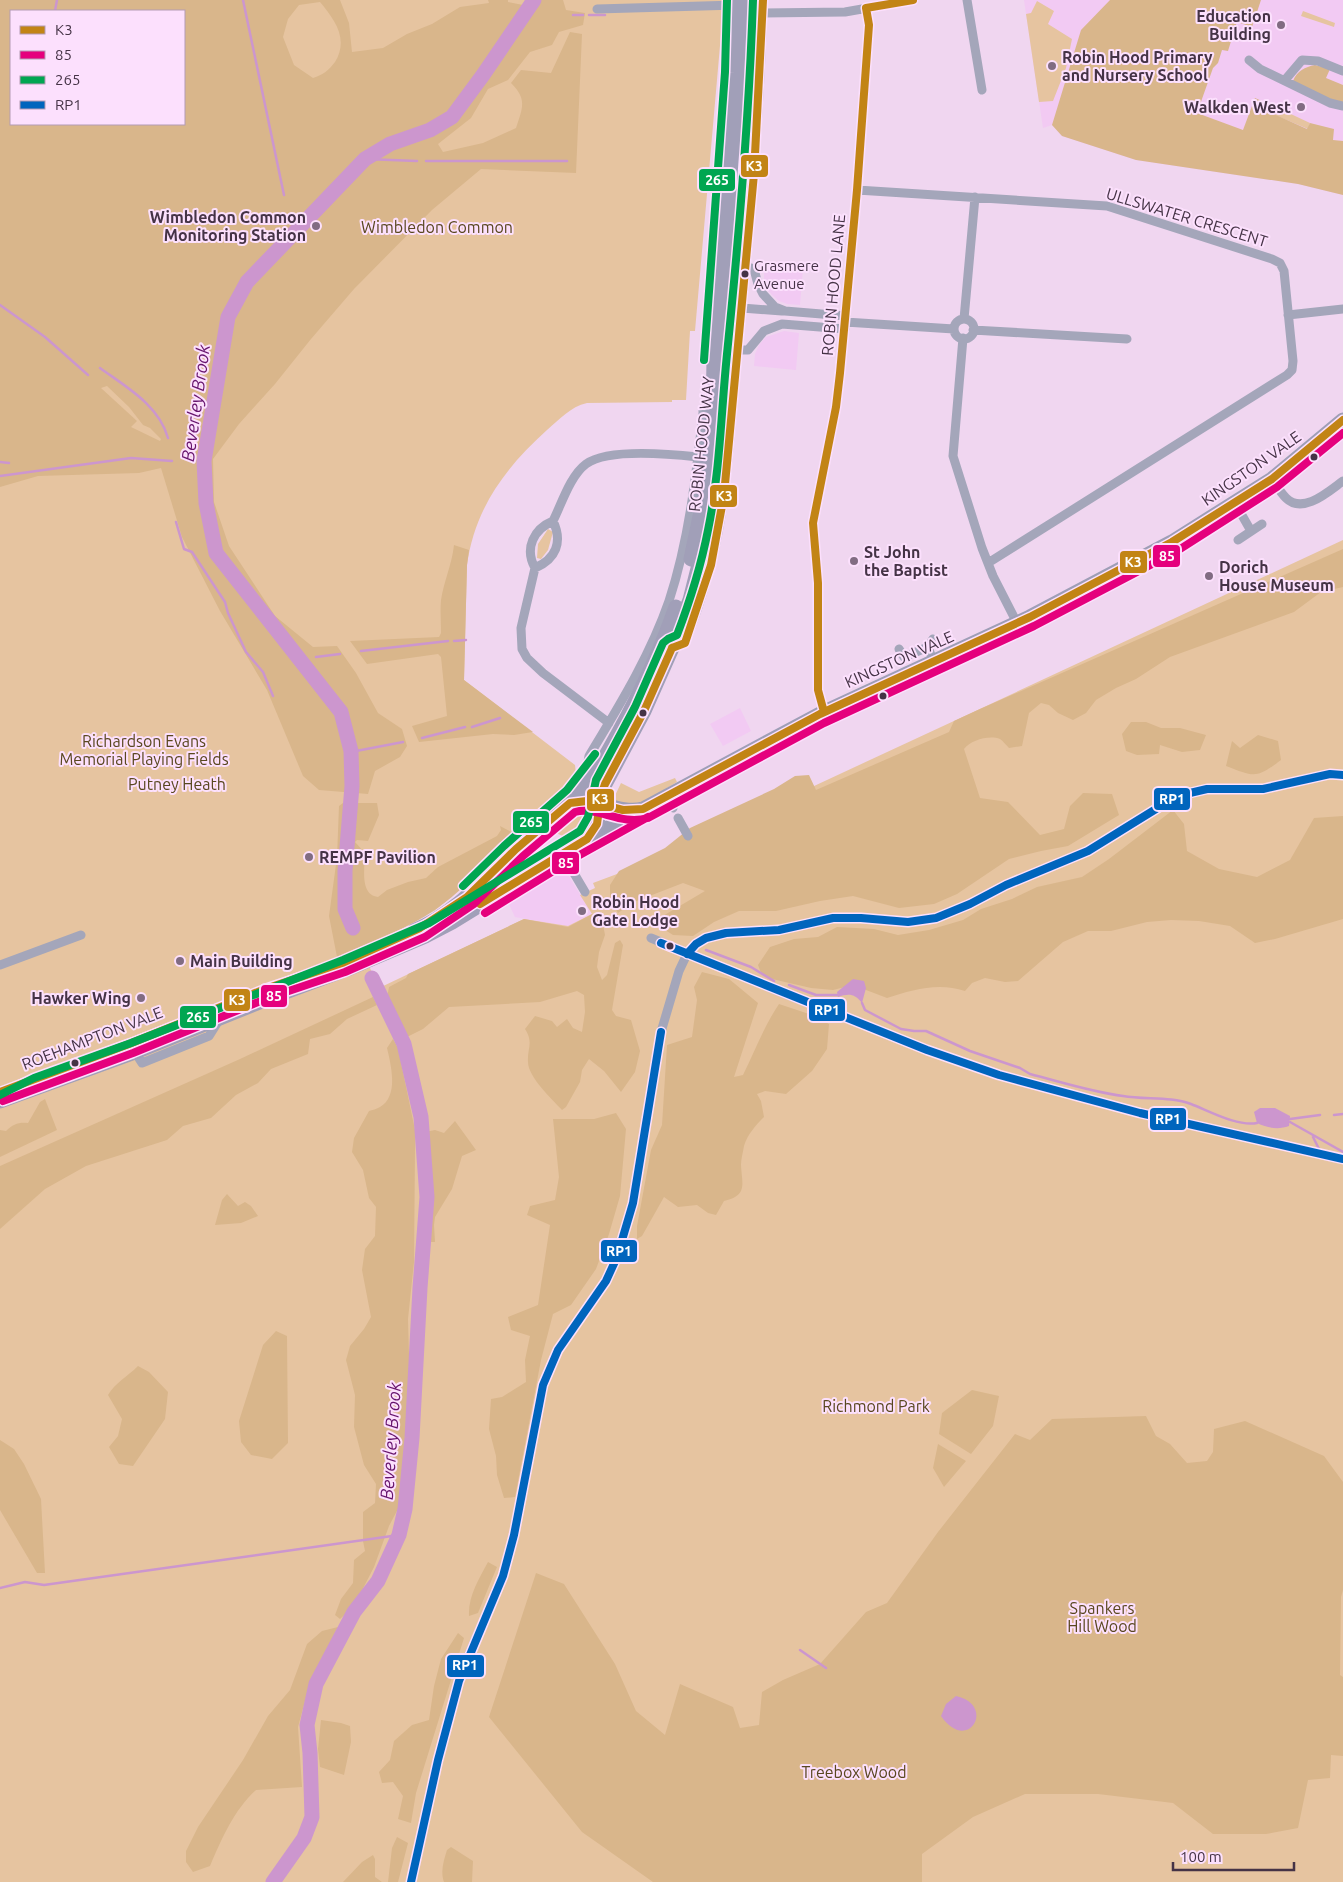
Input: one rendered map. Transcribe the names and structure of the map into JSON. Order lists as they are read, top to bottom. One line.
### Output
{"streets":{"highway":["ROBIN HOOD WAY","ROEHAMPTON VALE"],"main road":["KINGSTON VALE"],"street":["ULLSWATER CRESCENT","ROBIN HOOD LANE"]},"crossings":[["ULLSWATER CRESCENT","ROBIN HOOD LANE"],["ROBIN HOOD LANE","KINGSTON VALE"],["ROBIN HOOD WAY","KINGSTON VALE"]],"water":["Beverley Brook"],"parks":["Wimbledon Common","Richardson Evans Memorial Playing Fields","Putney Heath","Richmond Park","Spankers Hill Wood","Treebox Wood"],"places":["Education Building","Robin Hood Primary and Nursery School","Walkden West","Wimbledon Common Monitoring Station","Grasmere Avenue","St John the Baptist","Dorich House Museum","REMPF Pavilion","Robin Hood Gate Lodge","Main Building","Hawker Wing"],"lines":["transit line K3","transit line 265","transit line 85","transit line RP1"],"legend":["K3","85","265","RP1"],"scale_bar":"100 m"}
